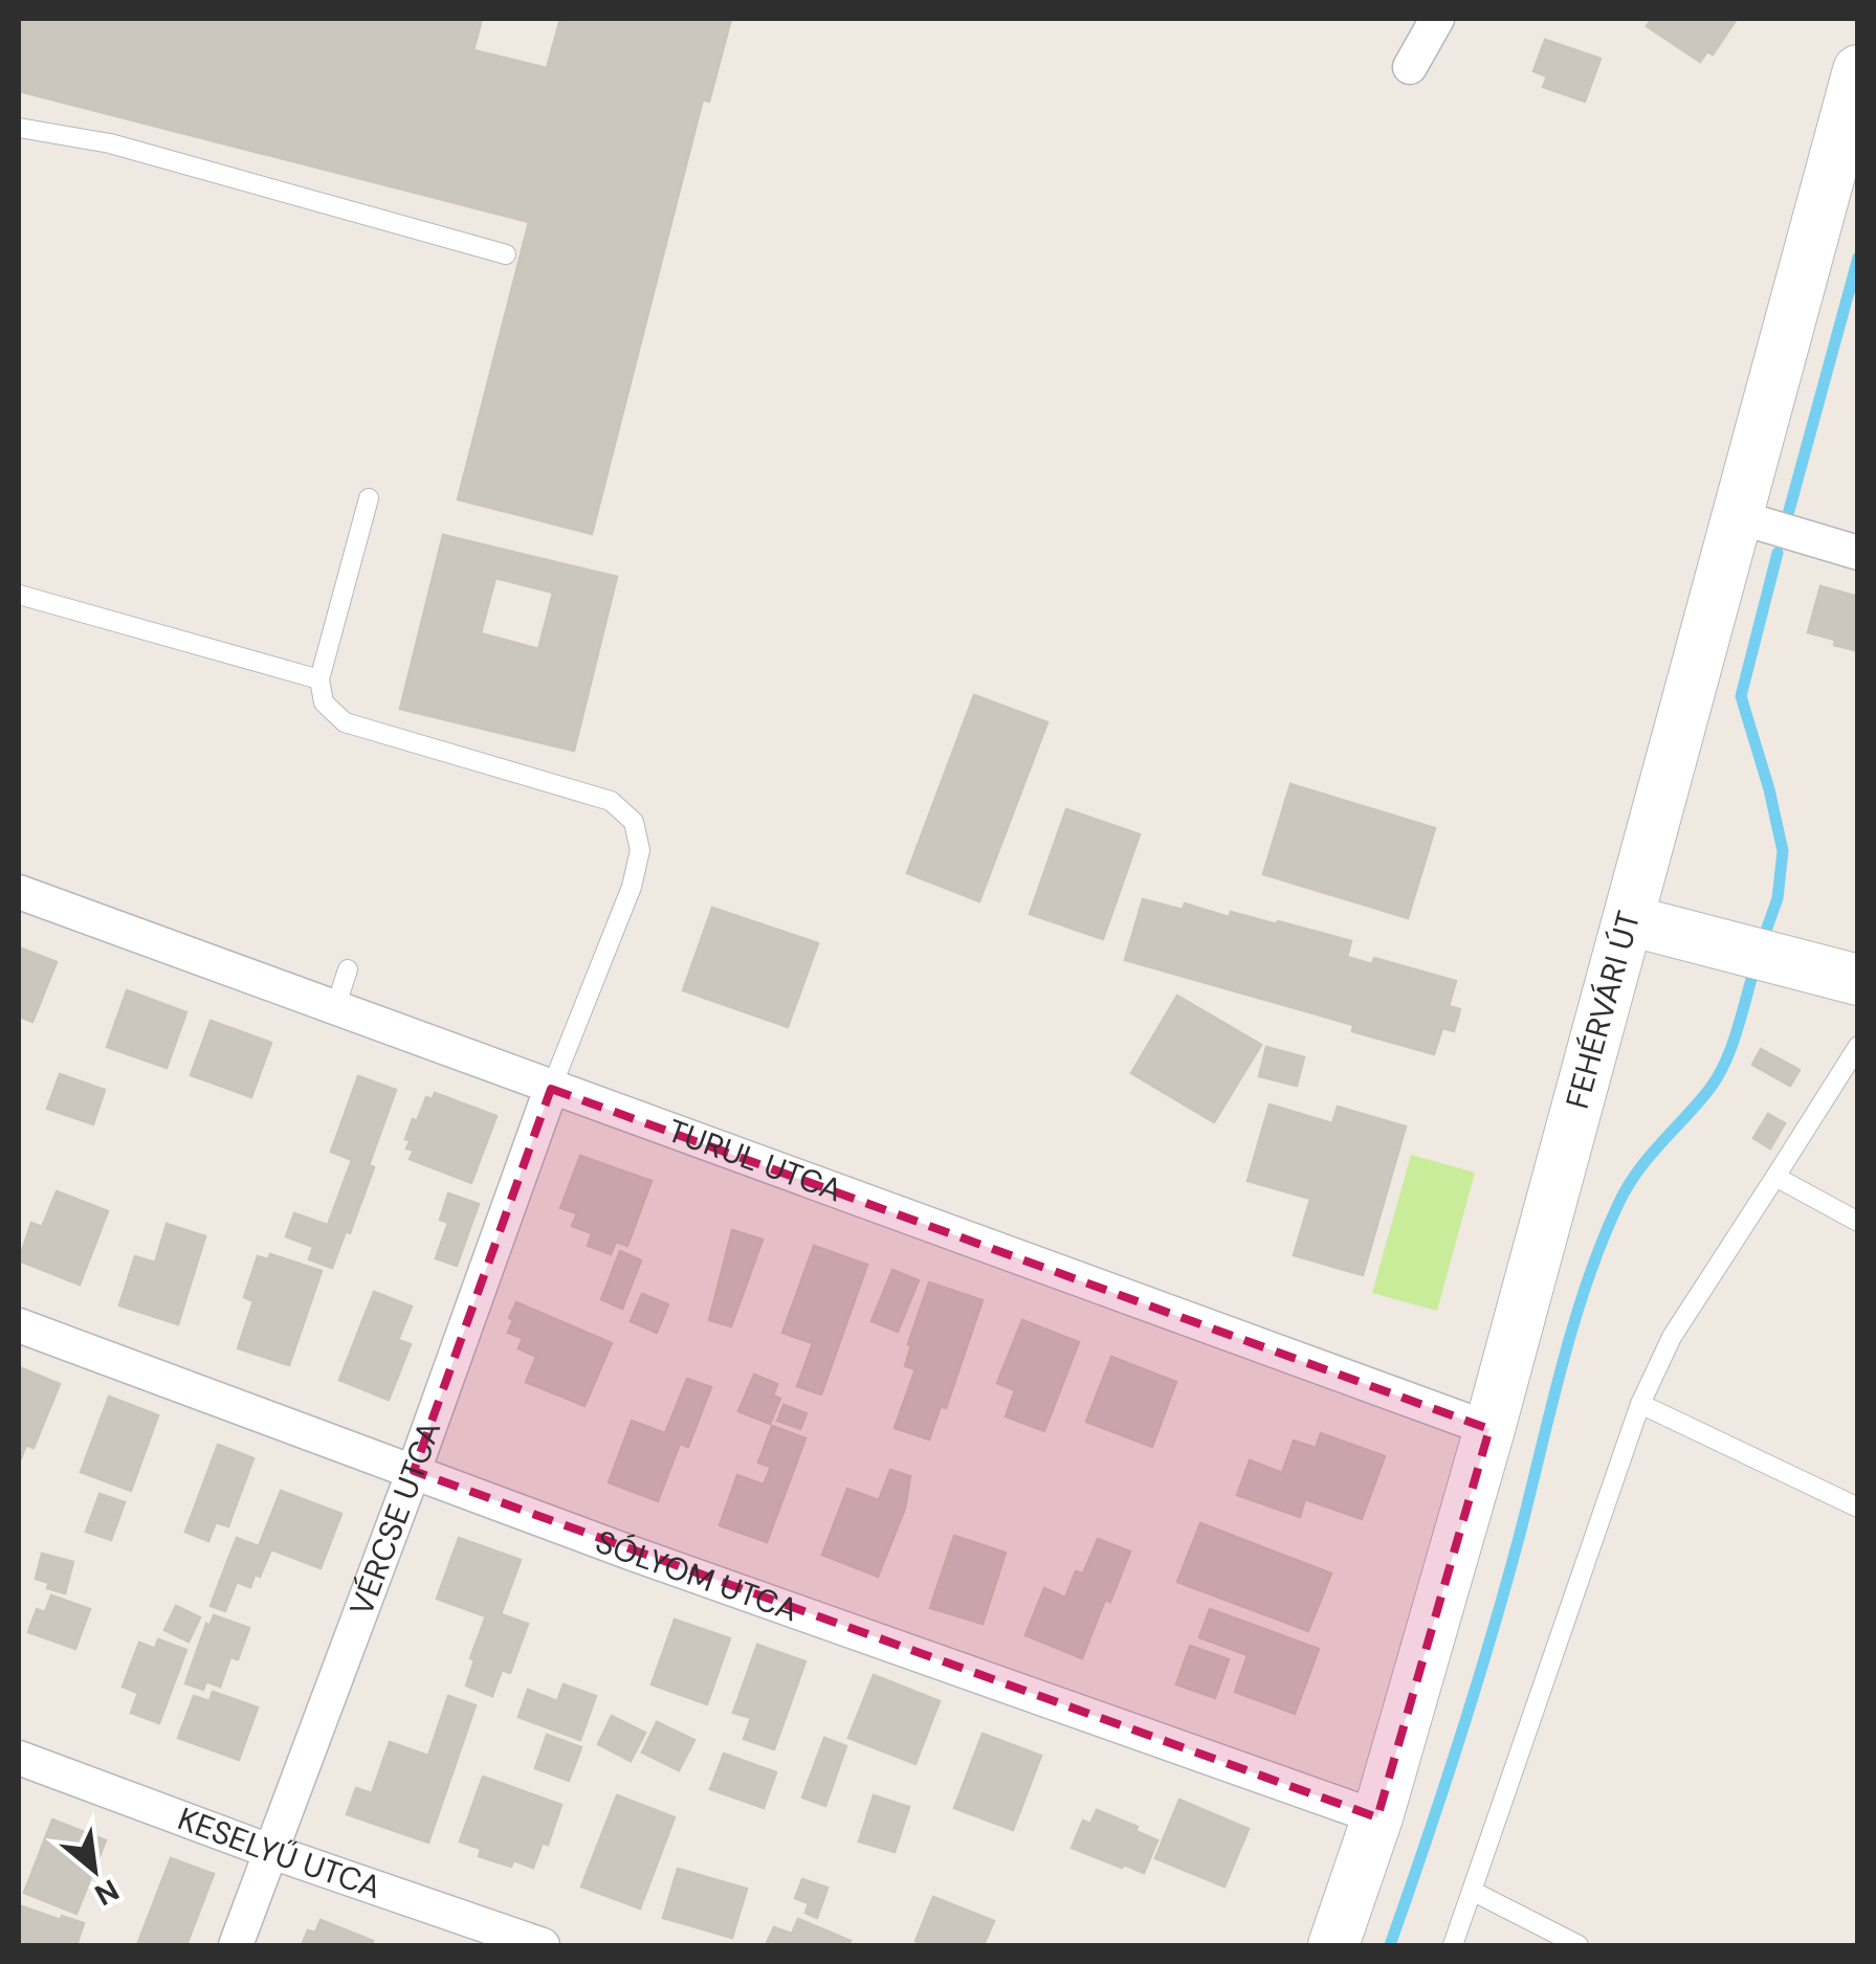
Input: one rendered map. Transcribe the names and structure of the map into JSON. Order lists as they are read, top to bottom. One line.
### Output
{"streets":{"main road":["FEHÉRVÁRI ÚT"],"street":["TURUL UTCA","VÉRCSE UTCA","SÓLYOM UTCA","KESELYŰ UTCA"]},"crossings":[["FEHÉRVÁRI ÚT","TURUL UTCA"],["FEHÉRVÁRI ÚT","SÓLYOM UTCA"],["TURUL UTCA","VÉRCSE UTCA"],["VÉRCSE UTCA","SÓLYOM UTCA"],["VÉRCSE UTCA","KESELYŰ UTCA"]],"north":"bottom right"}
